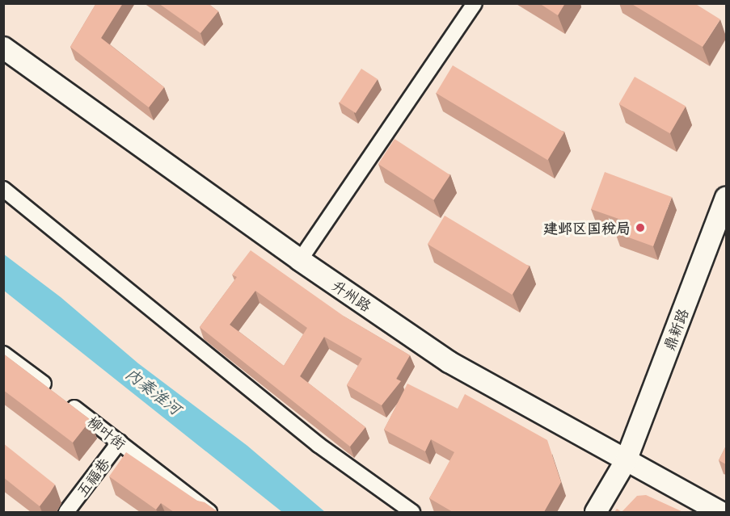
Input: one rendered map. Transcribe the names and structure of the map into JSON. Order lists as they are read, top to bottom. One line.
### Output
{"streets":{"main road":["升州路","鼎新路"],"street":["柳叶街","五福巷"]},"crossings":[["升州路","鼎新路"],["柳叶街","五福巷"]],"water":["内秦淮河"],"places":["建邺区国税局"]}
